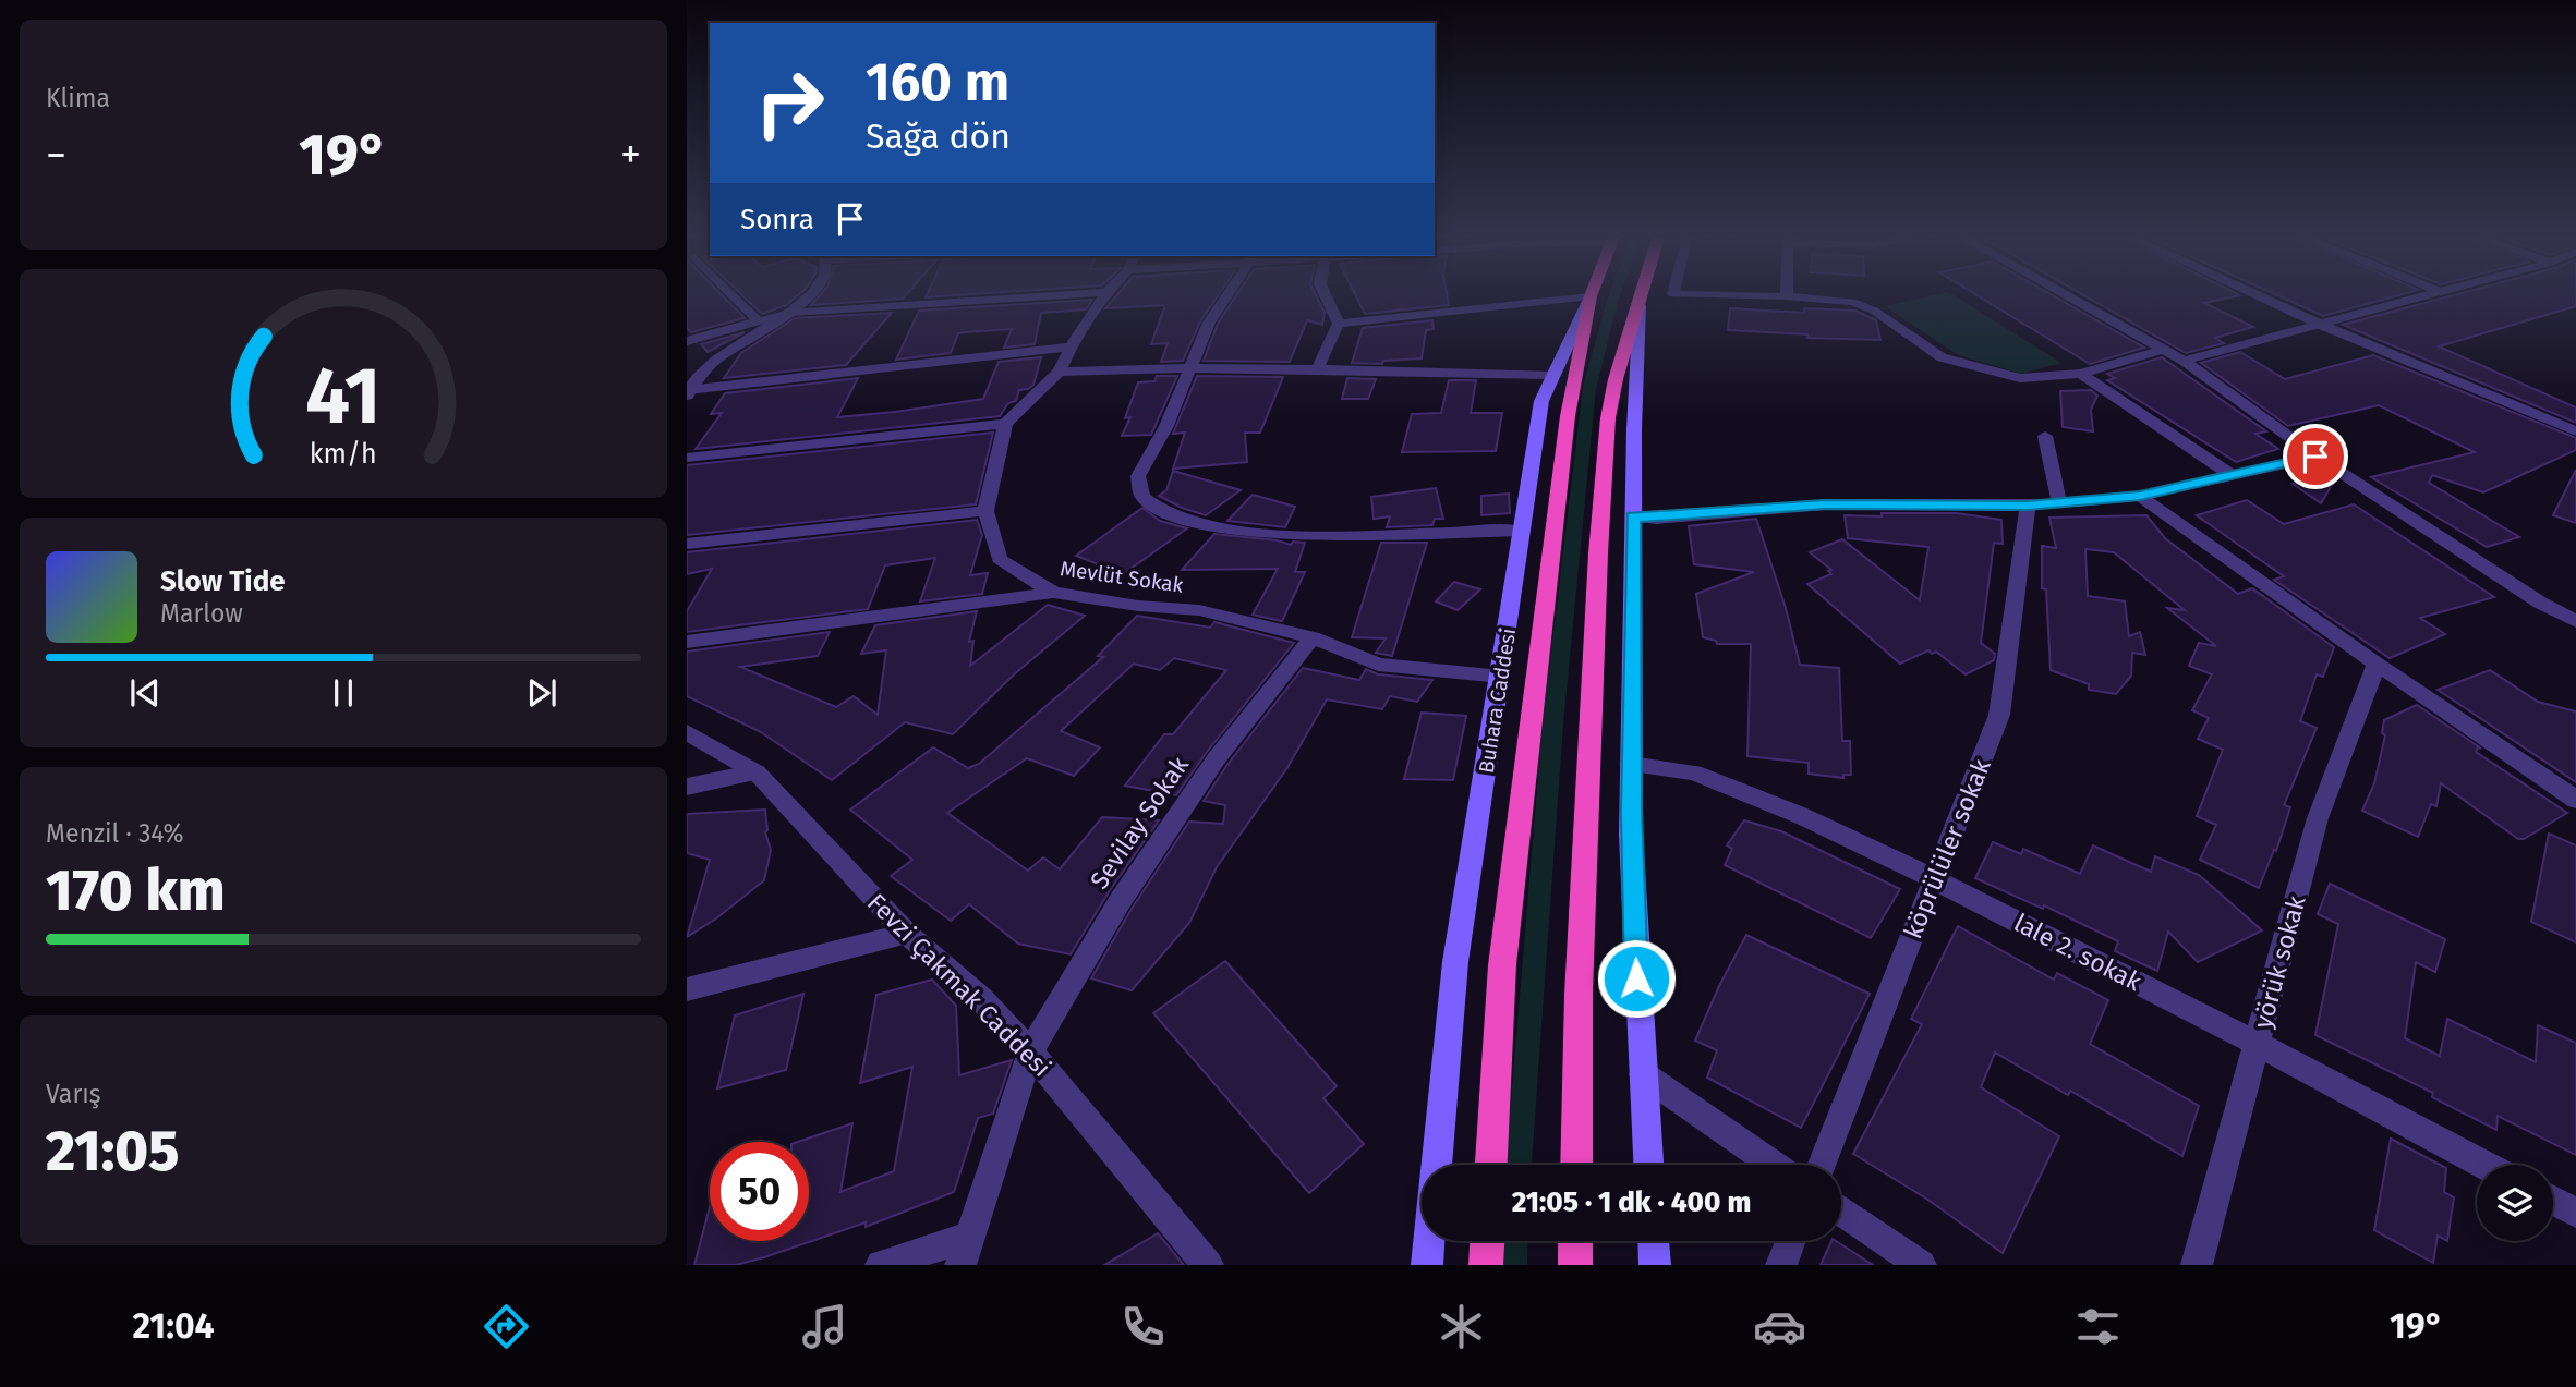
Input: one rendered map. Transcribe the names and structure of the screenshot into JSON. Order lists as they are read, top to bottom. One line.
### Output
{"streets":{"main road":["Buhara Caddesi"],"street":["Mevlüt Sokak","Sevilay Sokak","köprülüler sokak","lale 2. sokak","yörük sokak","Fevzi Çakmak Caddesi"]},"crossings":[["Mevlüt Sokak","Buhara Caddesi"],["Mevlüt Sokak","Sevilay Sokak"],["Sevilay Sokak","Fevzi Çakmak Caddesi"],["köprülüler sokak","lale 2. sokak"],["lale 2. sokak","yörük sokak"]],"page":{"tile":["Klima",["Menzil · 34%","170 km"],["Varış","21:05"]],"turn":["160 m","Sağa dön"],"heat":["−","19°","+"],"then":"Sonra","song":["Slow Tide","Marlow"],"limit":"50","trip":"21:05 · 1 dk · 400 m","tabs":["21:04","19°"],"gauge":["41","km/h"]}}
